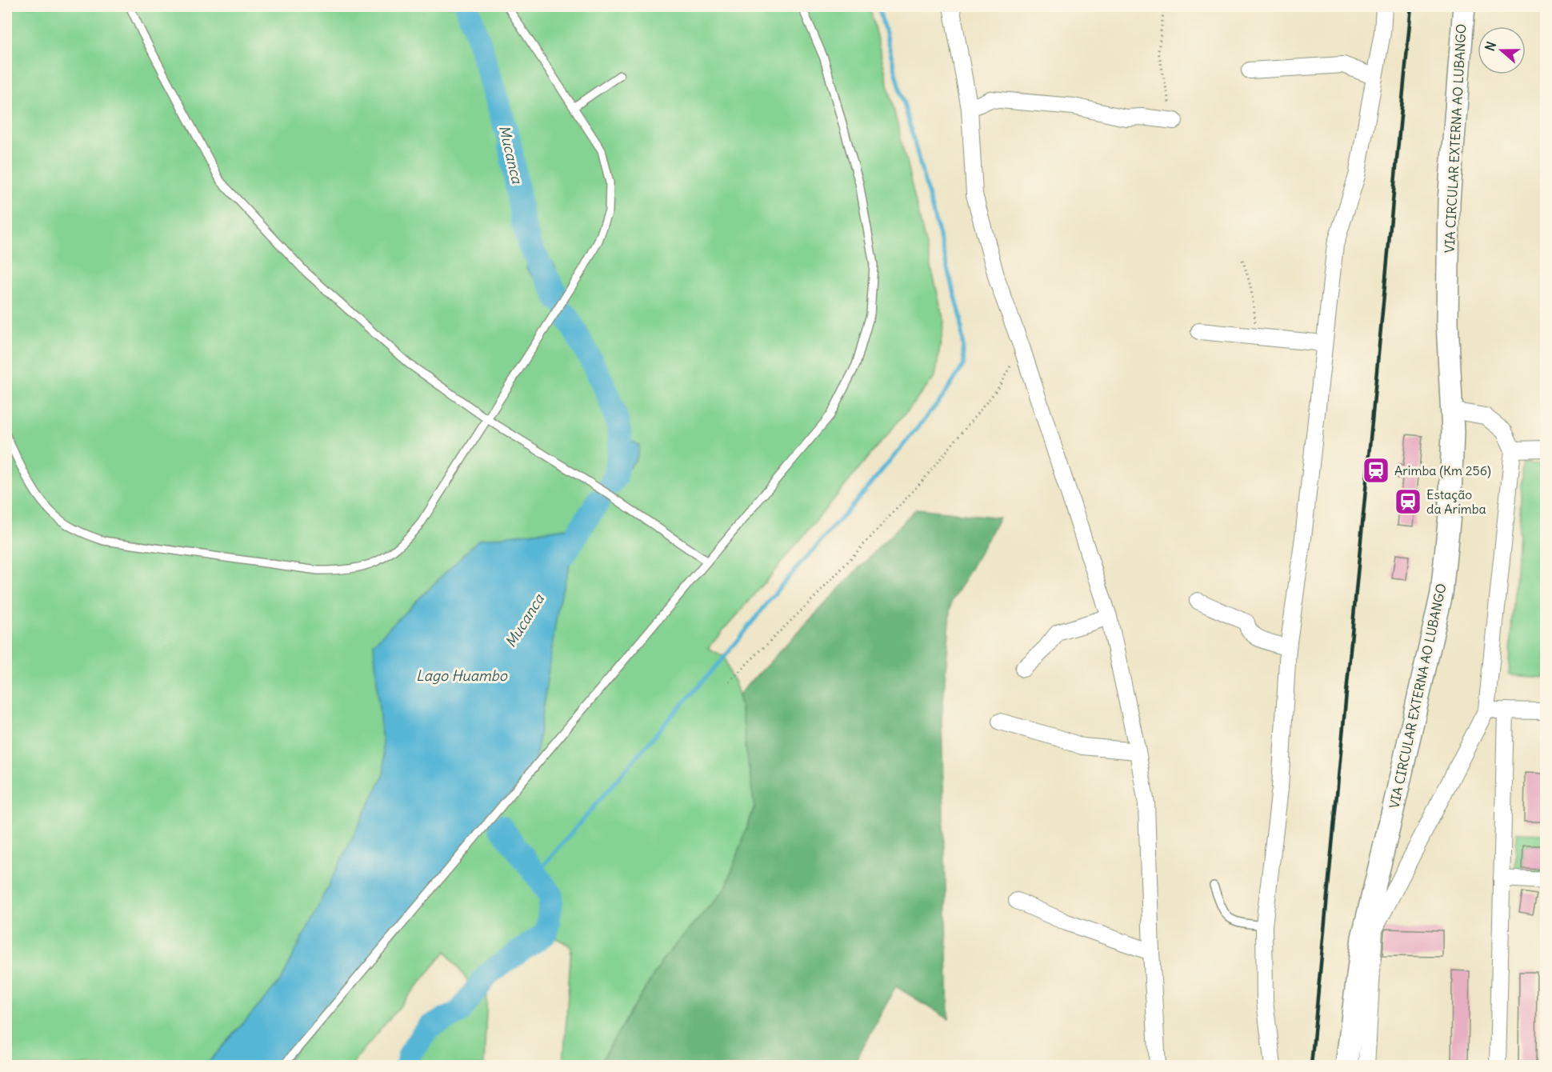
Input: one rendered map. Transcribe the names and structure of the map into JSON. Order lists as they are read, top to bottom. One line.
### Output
{"streets":{"main road":["VIA CIRCULAR EXTERNA AO LUBANGO"]},"water":["Mucanca","Lago Huambo"],"places":{"station":["Arimba (Km 256)","Estação da Arimba"]},"north":"left"}
